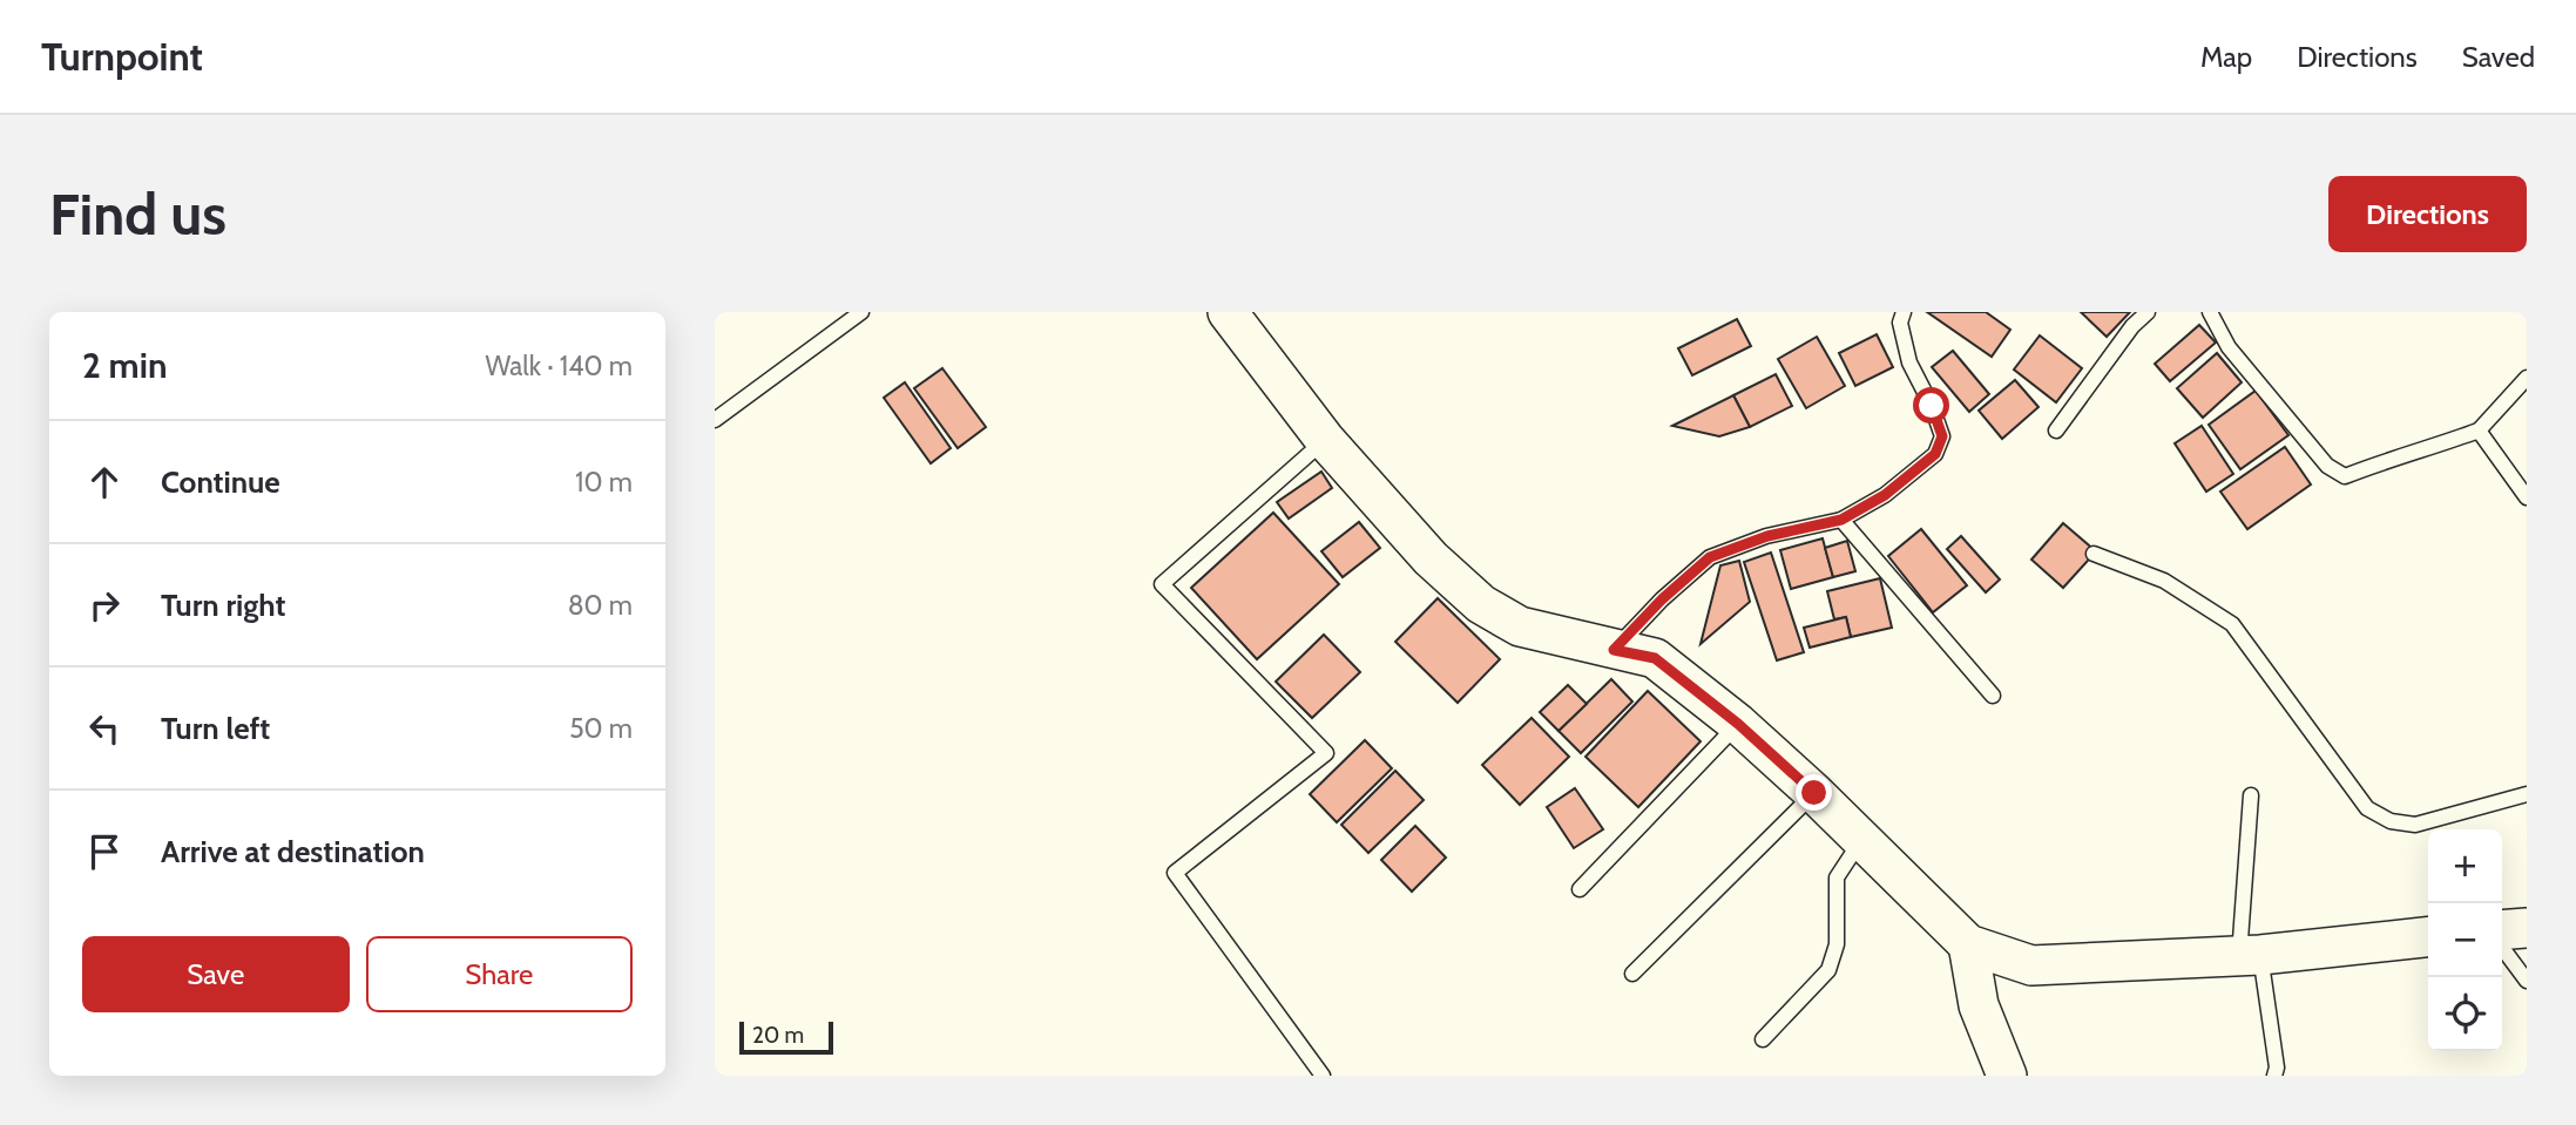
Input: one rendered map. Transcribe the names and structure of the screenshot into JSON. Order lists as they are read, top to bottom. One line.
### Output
{"scale_bar":"20 m","page":{"header":"Turnpoint","nav":["Map","Directions","Saved"],"buttons":["Directions",["Save","Share"]],"title":"Find us","heading":["2 min","Walk · 140 m"],"list":[["Continue","10 m"],["Turn right","80 m"],["Turn left","50 m"],"Arrive at destination"],"map_buttons":["+","−"],"scale":"20 m"}}
